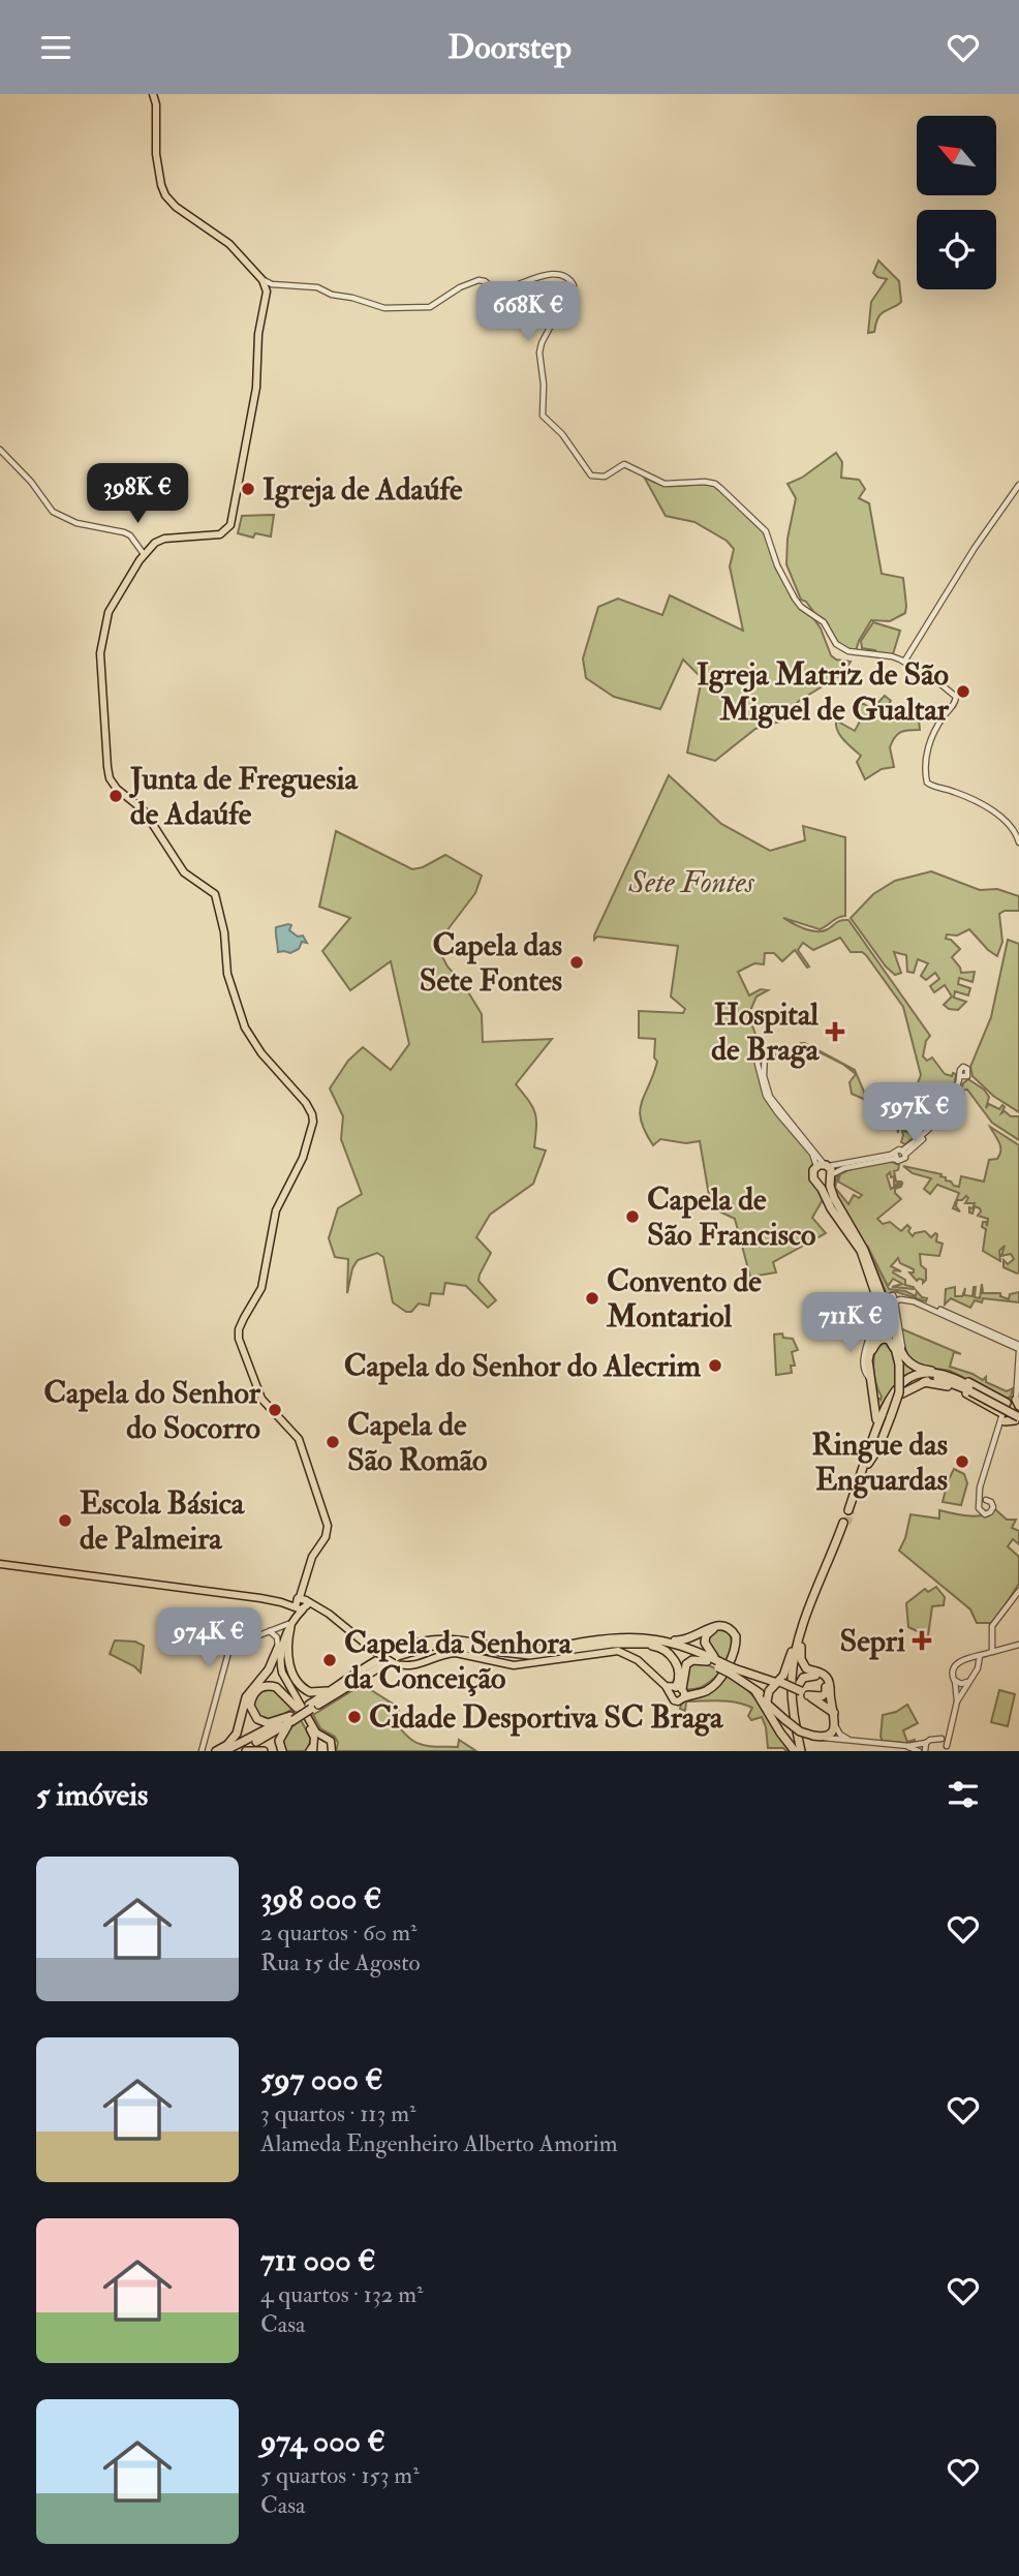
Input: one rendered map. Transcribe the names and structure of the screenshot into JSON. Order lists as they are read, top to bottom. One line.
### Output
{"parks":["Sete Fontes"],"places":{"other":["Igreja de Adaúfe","Igreja Matriz de São Miguel de Gualtar","Junta de Freguesia de Adaúfe","Capela das Sete Fontes","Capela de São Francisco","Convento de Montariol","Capela do Senhor do Alecrim","Capela do Senhor do Socorro","Capela de São Romão","Ringue das Enguardas","Escola Básica de Palmeira","Capela da Senhora da Conceição","Cidade Desportiva SC Braga"],"health":["Hospital de Braga","Sepri"]},"north":"top left","page":{"header":"Doorstep","price":["668K €","398K €","597K €","711K €","974K €"],"heading":"5 imóveis","list":[{"name":"398 000 €","note":"2 quartos · 60 m² · Rua 15 de Agosto"},{"name":"597 000 €","note":"3 quartos · 113 m² · Alameda Engenheiro Alberto Amorim"},{"name":"711 000 €","note":"4 quartos · 132 m² · Casa"},{"name":"974 000 €","note":"5 quartos · 153 m² · Casa"}]}}
